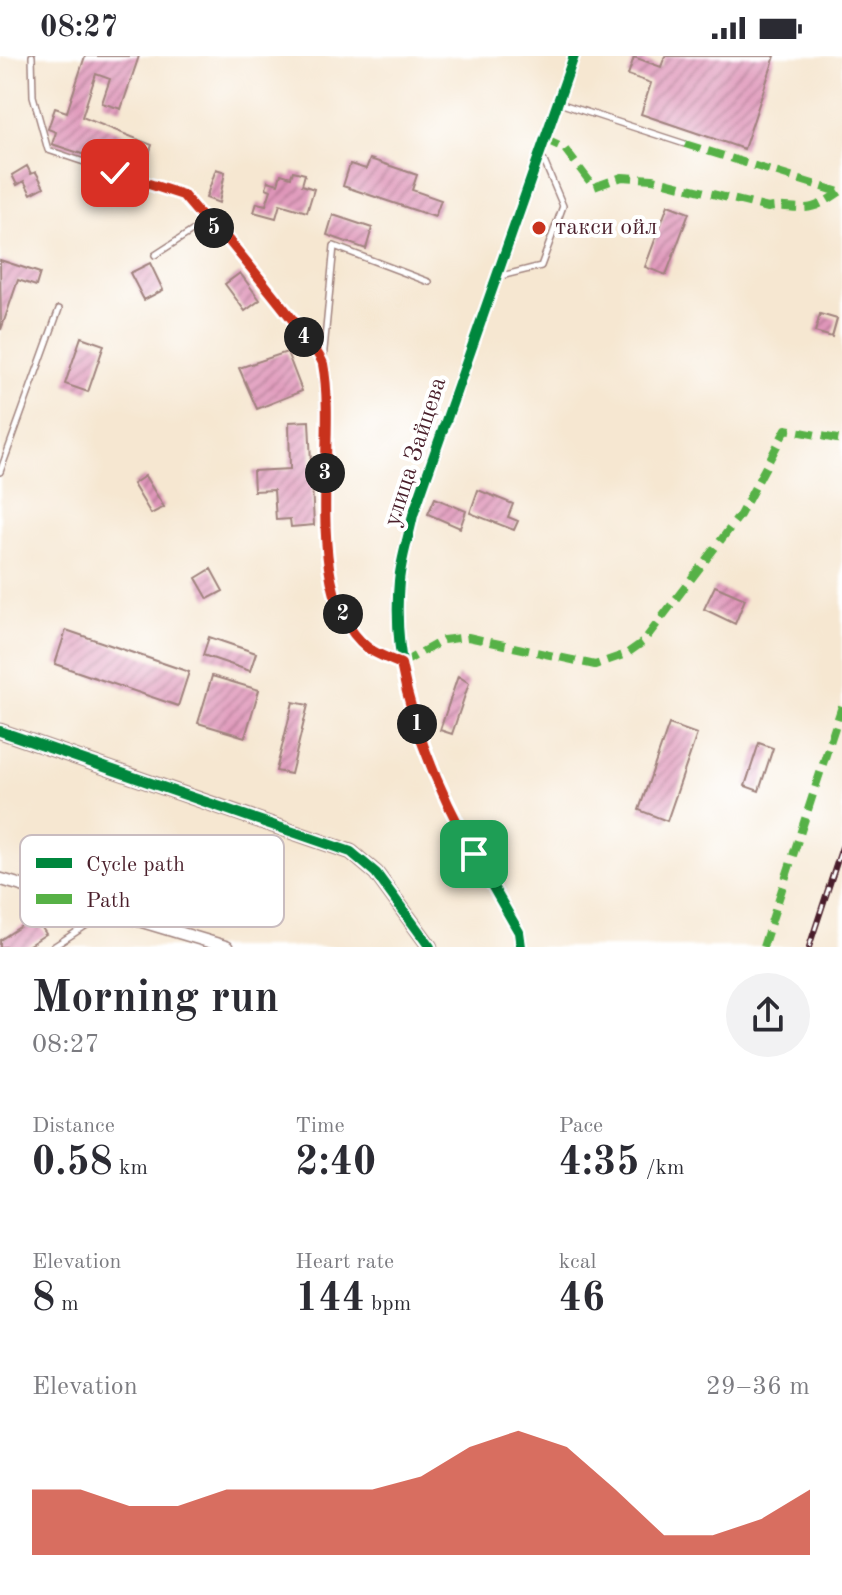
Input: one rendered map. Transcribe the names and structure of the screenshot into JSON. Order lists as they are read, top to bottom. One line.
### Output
{"streets":{"street":["улица Зайцева"]},"places":["такси ойл"],"legend":["Cycle path","Path"],"page":{"status":"08:27","pins":["5","4","3","2","1"],"heading":["Morning run","08:27"],"stats":[["Distance","0.58 km"],["Time","2:40"],["Pace","4:35 /km"],["Elevation","8 m"],["Heart rate","144 bpm"],["kcal","46"]],"chart":["Elevation","29–36 m"]}}
